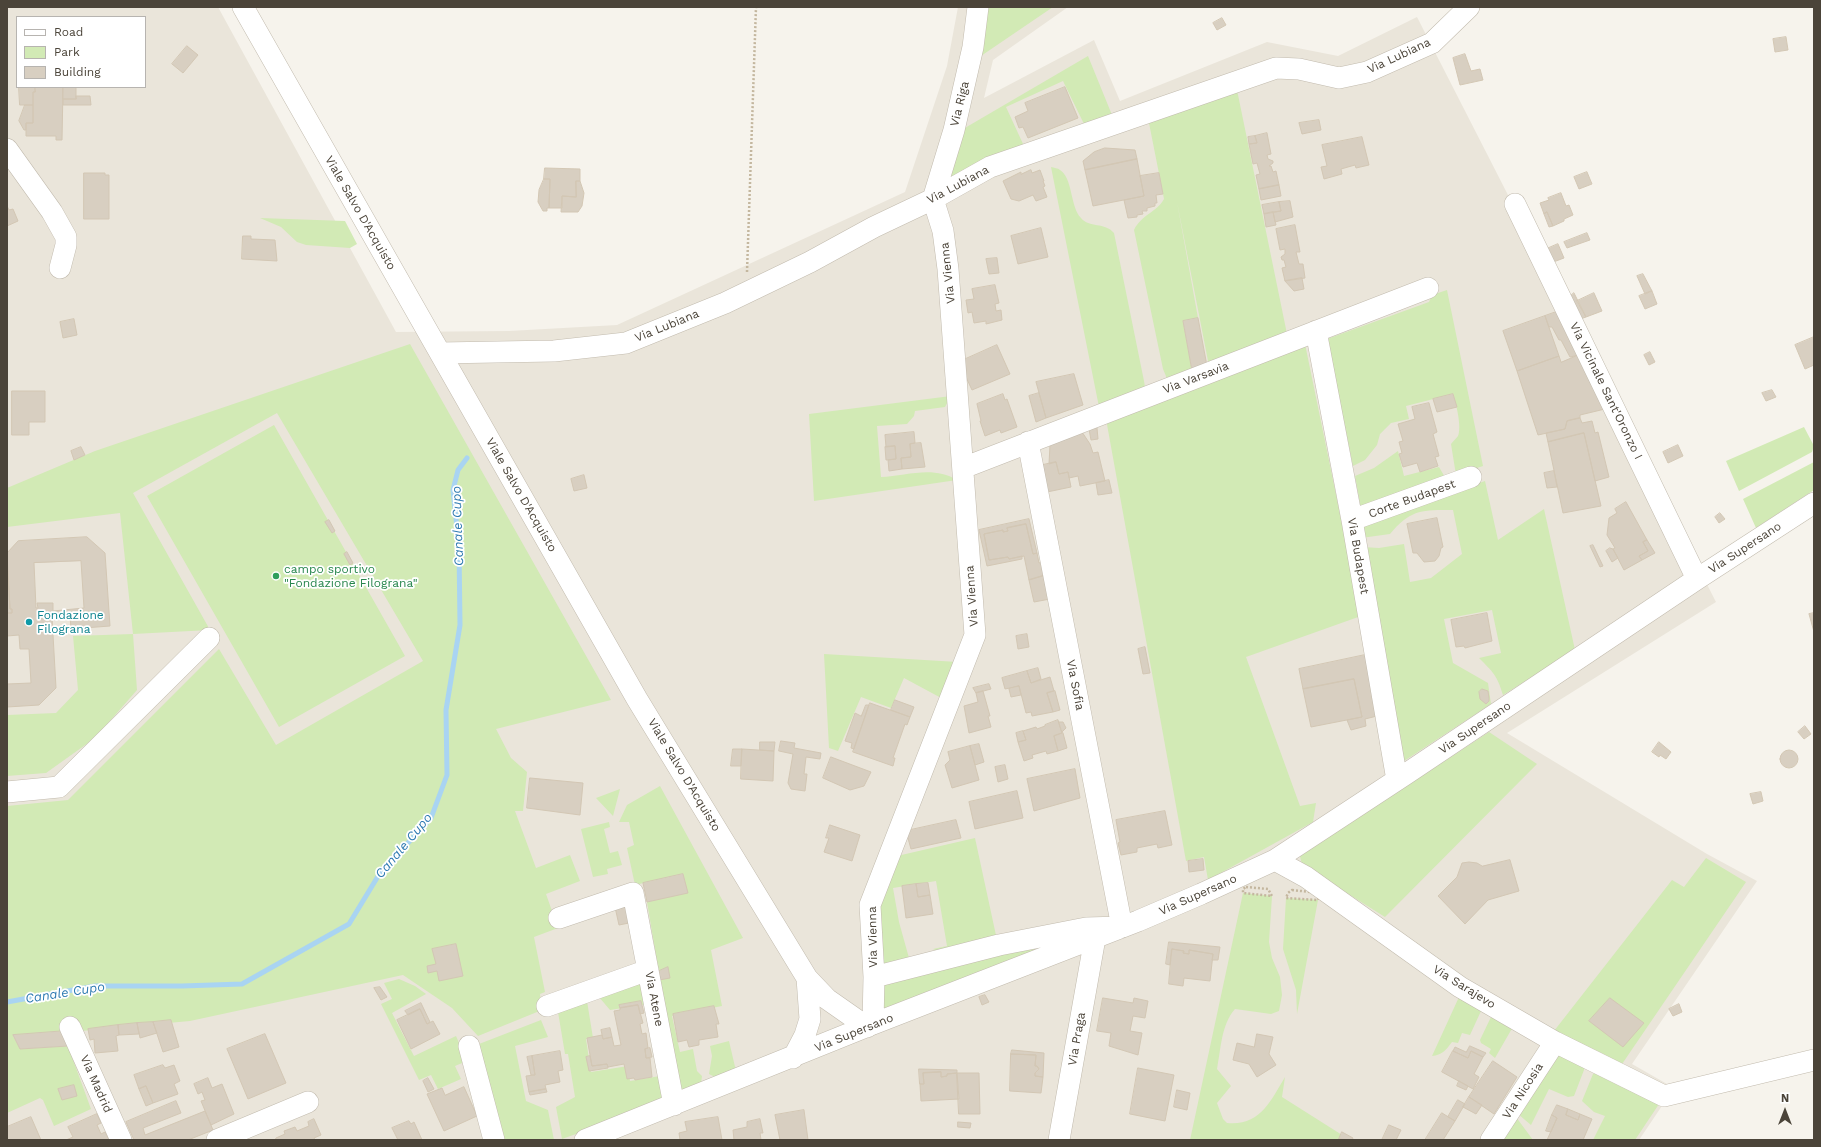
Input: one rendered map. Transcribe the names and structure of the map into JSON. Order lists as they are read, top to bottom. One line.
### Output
{"streets":{"street":["Via Lubiana","Via Riga","Viale Salvo D'Acquisto","Via Vienna","Via Varsavia","Via Vicinale Sant'Oronzo I","Corte Budapest","Via Supersano","Via Budapest","Via Sofia","Via Sarajevo","Via Atene","Via Praga","Via Madrid","Via Nicosia"]},"crossings":[["Via Lubiana","Via Riga"],["Via Lubiana","Viale Salvo D'Acquisto"],["Via Lubiana","Via Vienna"],["Via Riga","Via Vienna"],["Viale Salvo D'Acquisto","Via Vienna"],["Viale Salvo D'Acquisto","Via Supersano"],["Via Vienna","Via Varsavia"],["Via Vienna","Via Supersano"],["Via Varsavia","Via Budapest"],["Via Varsavia","Via Sofia"],["Via Vicinale Sant'Oronzo I","Via Supersano"],["Corte Budapest","Via Budapest"],["Via Supersano","Via Budapest"],["Via Supersano","Via Sofia"],["Via Supersano","Via Sarajevo"],["Via Supersano","Via Atene"],["Via Supersano","Via Praga"],["Via Sarajevo","Via Nicosia"]],"water":["Canale Cupo"],"places":["campo sportivo \"Fondazione Filograna\"","Fondazione Filograna"],"legend":["Road","Park","Building"],"north":"top"}
